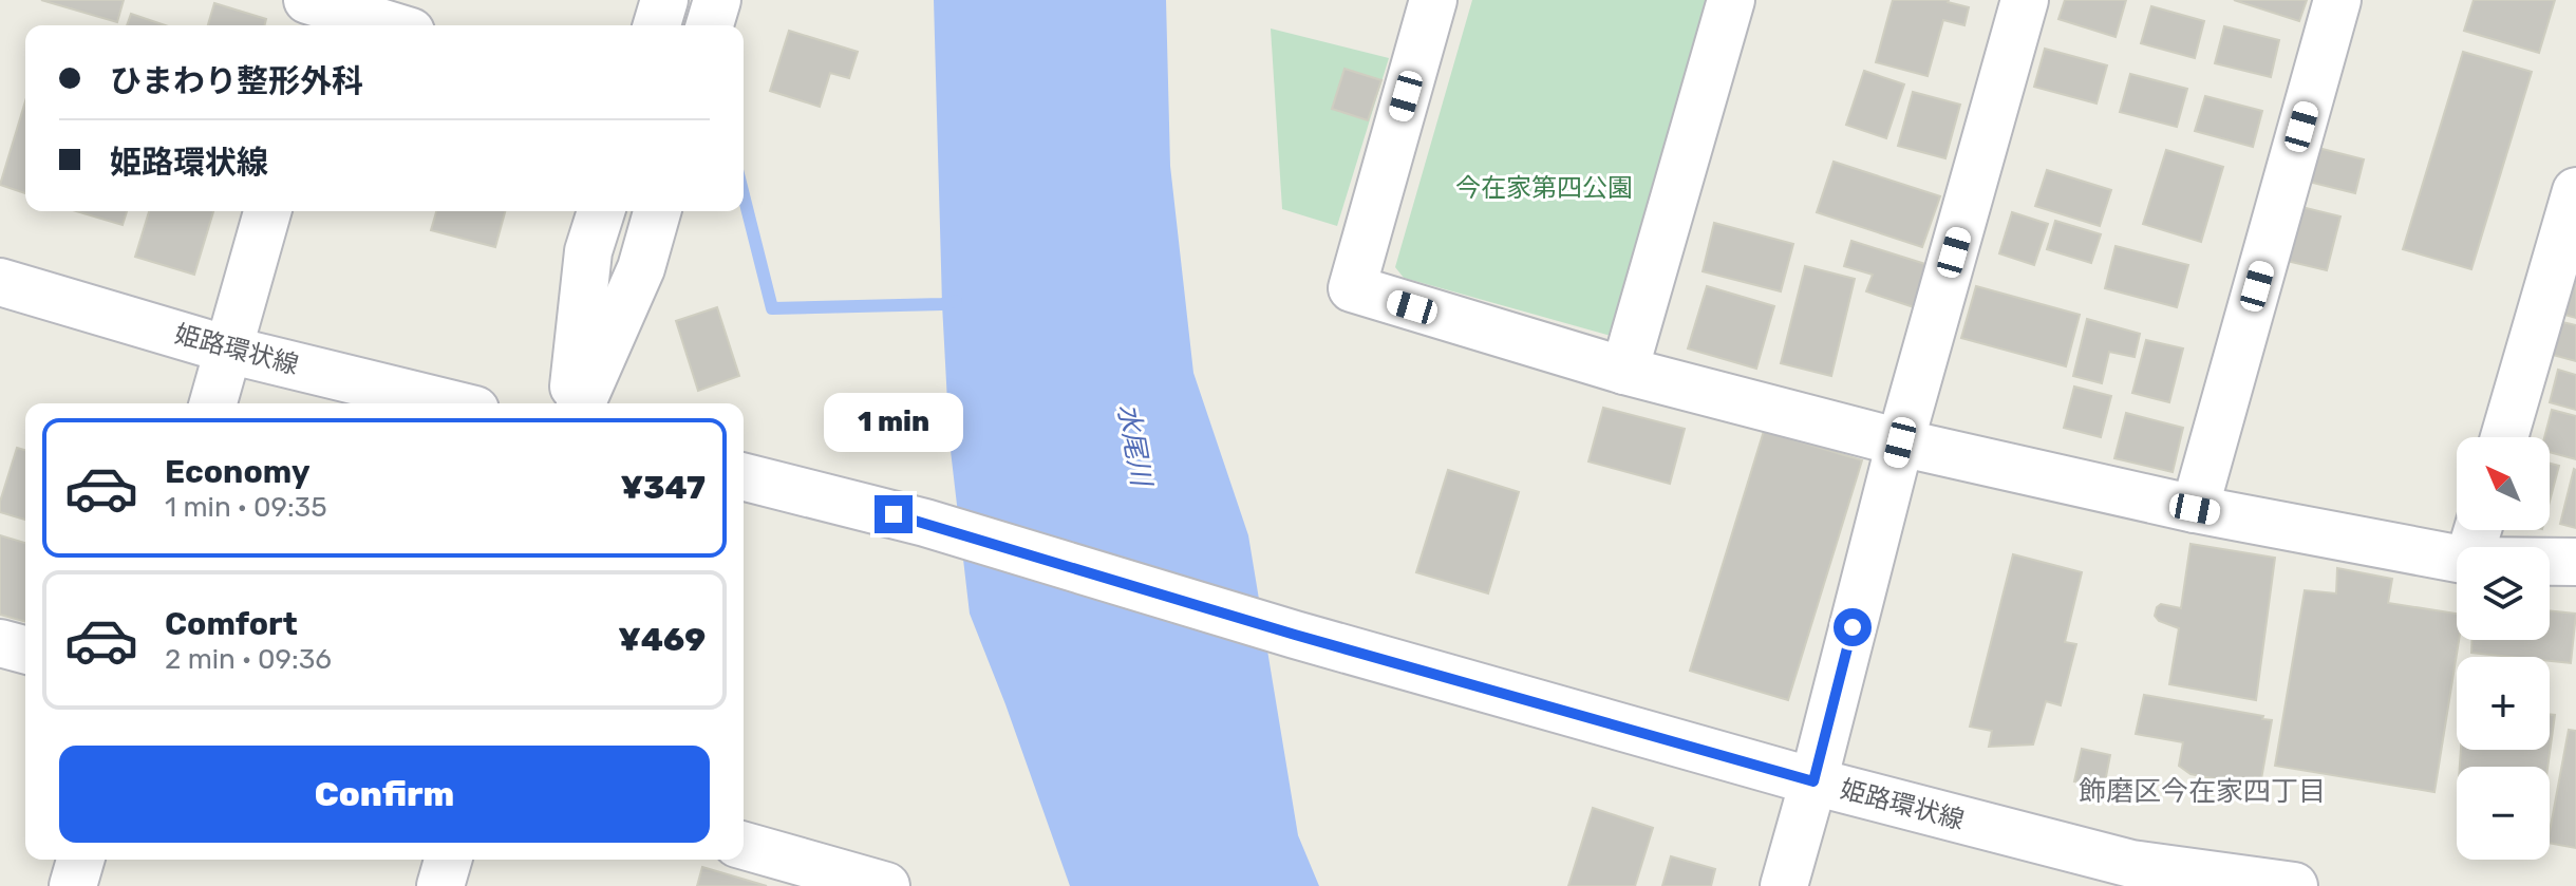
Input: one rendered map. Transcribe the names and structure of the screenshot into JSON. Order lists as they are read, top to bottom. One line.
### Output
{"streets":{"street":["姫路環状線"]},"districts":["飾磨区今在家四丁目"],"water":["水尾川"],"parks":["今在家第四公園"],"north":"top left","page":{"banner":["ひまわり整形外科","姫路環状線"],"bubble":"1 min","list":[{"name":"Economy","note":"1 min · 09:35","value":"¥347"},{"name":"Comfort","note":"2 min · 09:36","value":"¥469"}],"map_buttons":["+","−"],"buttons":"Confirm"}}
